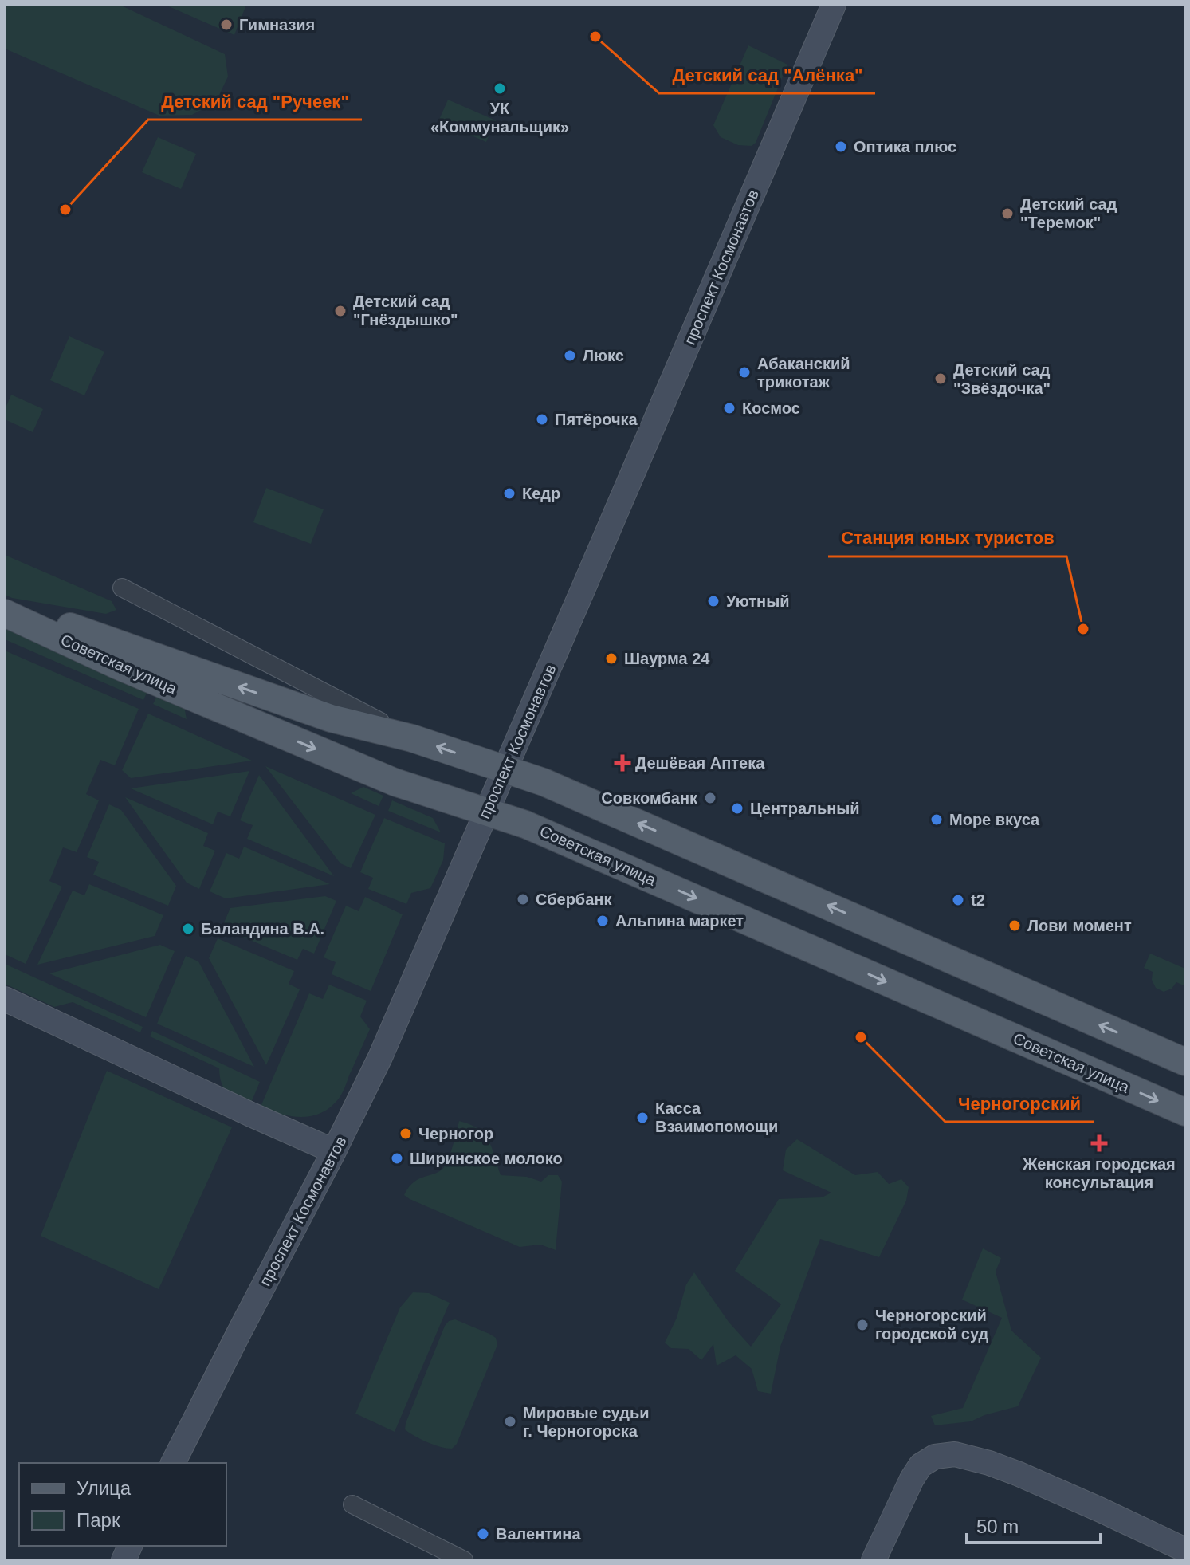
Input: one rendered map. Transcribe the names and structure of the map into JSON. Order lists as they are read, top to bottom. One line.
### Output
{"streets":{"main road":["проспект Космонавтов","Советская улица"]},"crossings":[["проспект Космонавтов","Советская улица"]],"places":{"other":["Гимназия","Детский сад \"Алёнка\"","УК «Коммунальщик»","Оптика плюс","Детский сад \"Ручеек\"","Детский сад \"Теремок\"","Детский сад \"Гнёздышко\"","Люкс","Абаканский трикотаж","Детский сад \"Звёздочка\"","Космос","Пятёрочка","Кедр","Уютный","Станция юных туристов","Шаурма 24","Совкомбанк","Центральный","Море вкуса","Сбербанк","t2","Альпина маркет","Лови момент","Баландина В.А.","Черногорский","Касса Взаимопомощи","Черногор","Ширинское молоко","Черногорский городской суд","Мировые судьи г. Черногорска","Валентина"],"health":["Дешёвая Аптека","Женская городская консультация"]},"legend":["Улица","Парк"],"scale_bar":"50 m"}
